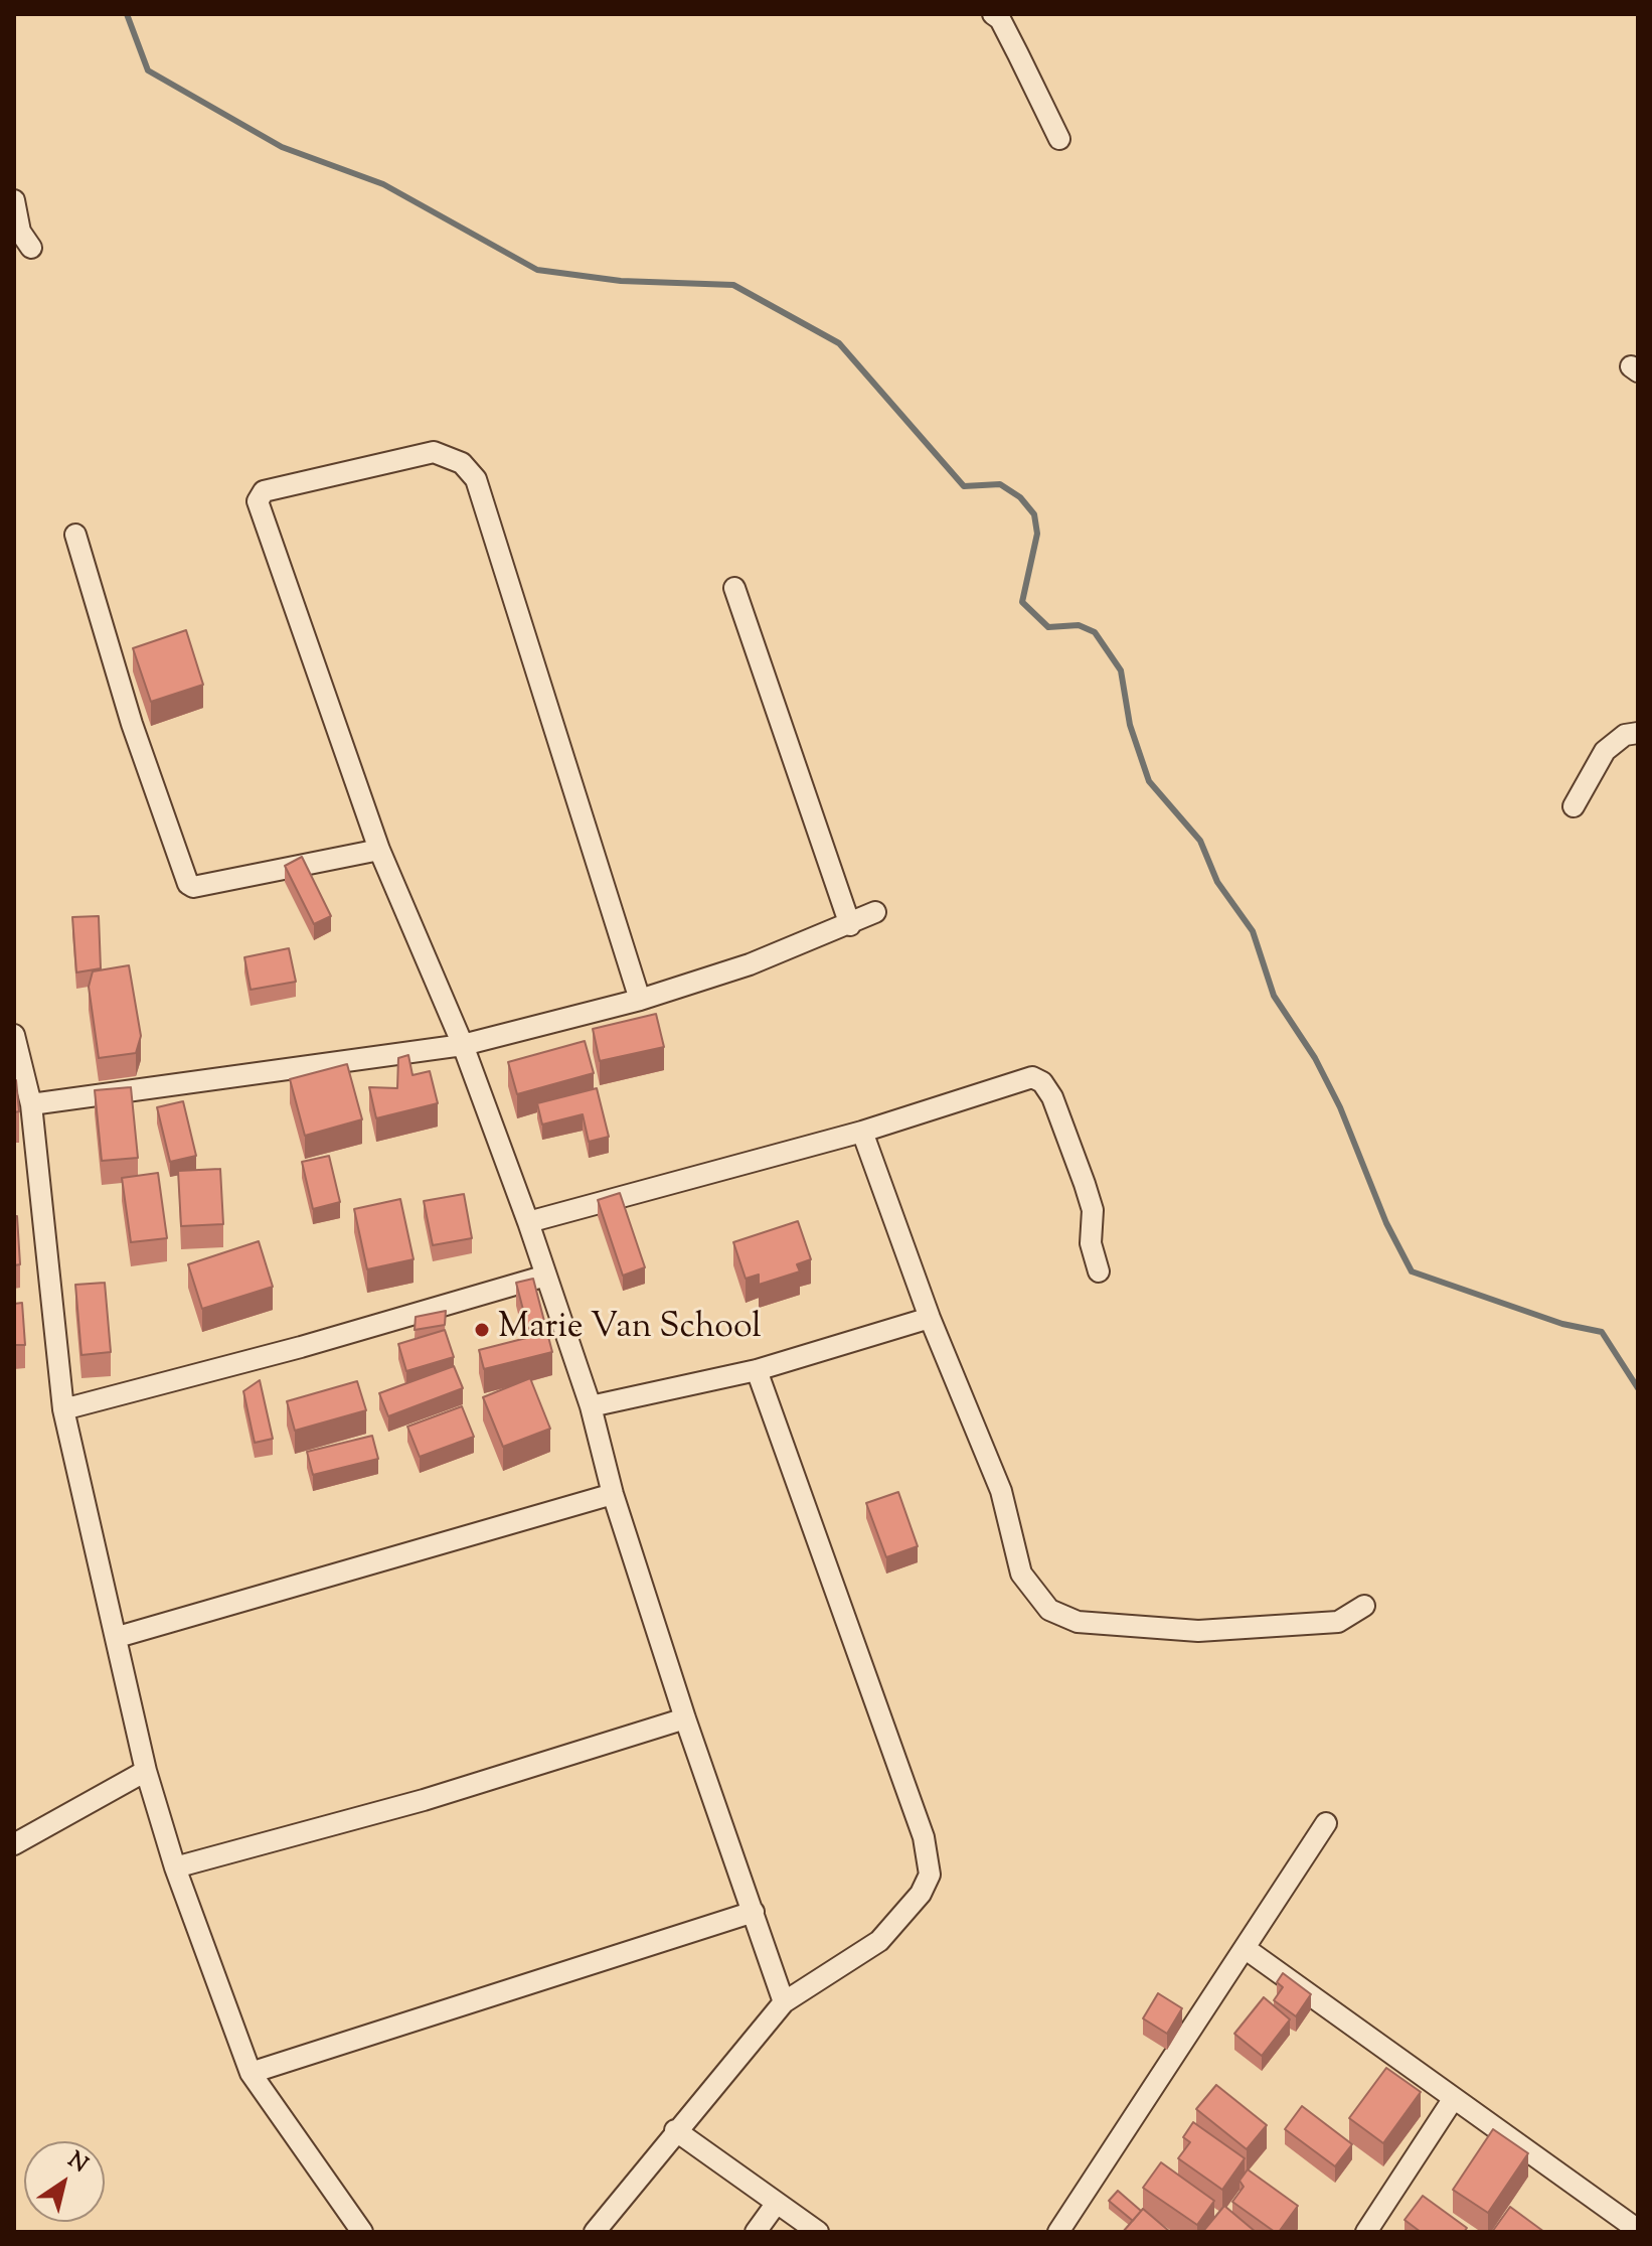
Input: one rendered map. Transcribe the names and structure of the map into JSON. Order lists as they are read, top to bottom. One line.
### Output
{"places":["Marie Van School"],"north":"top right"}
